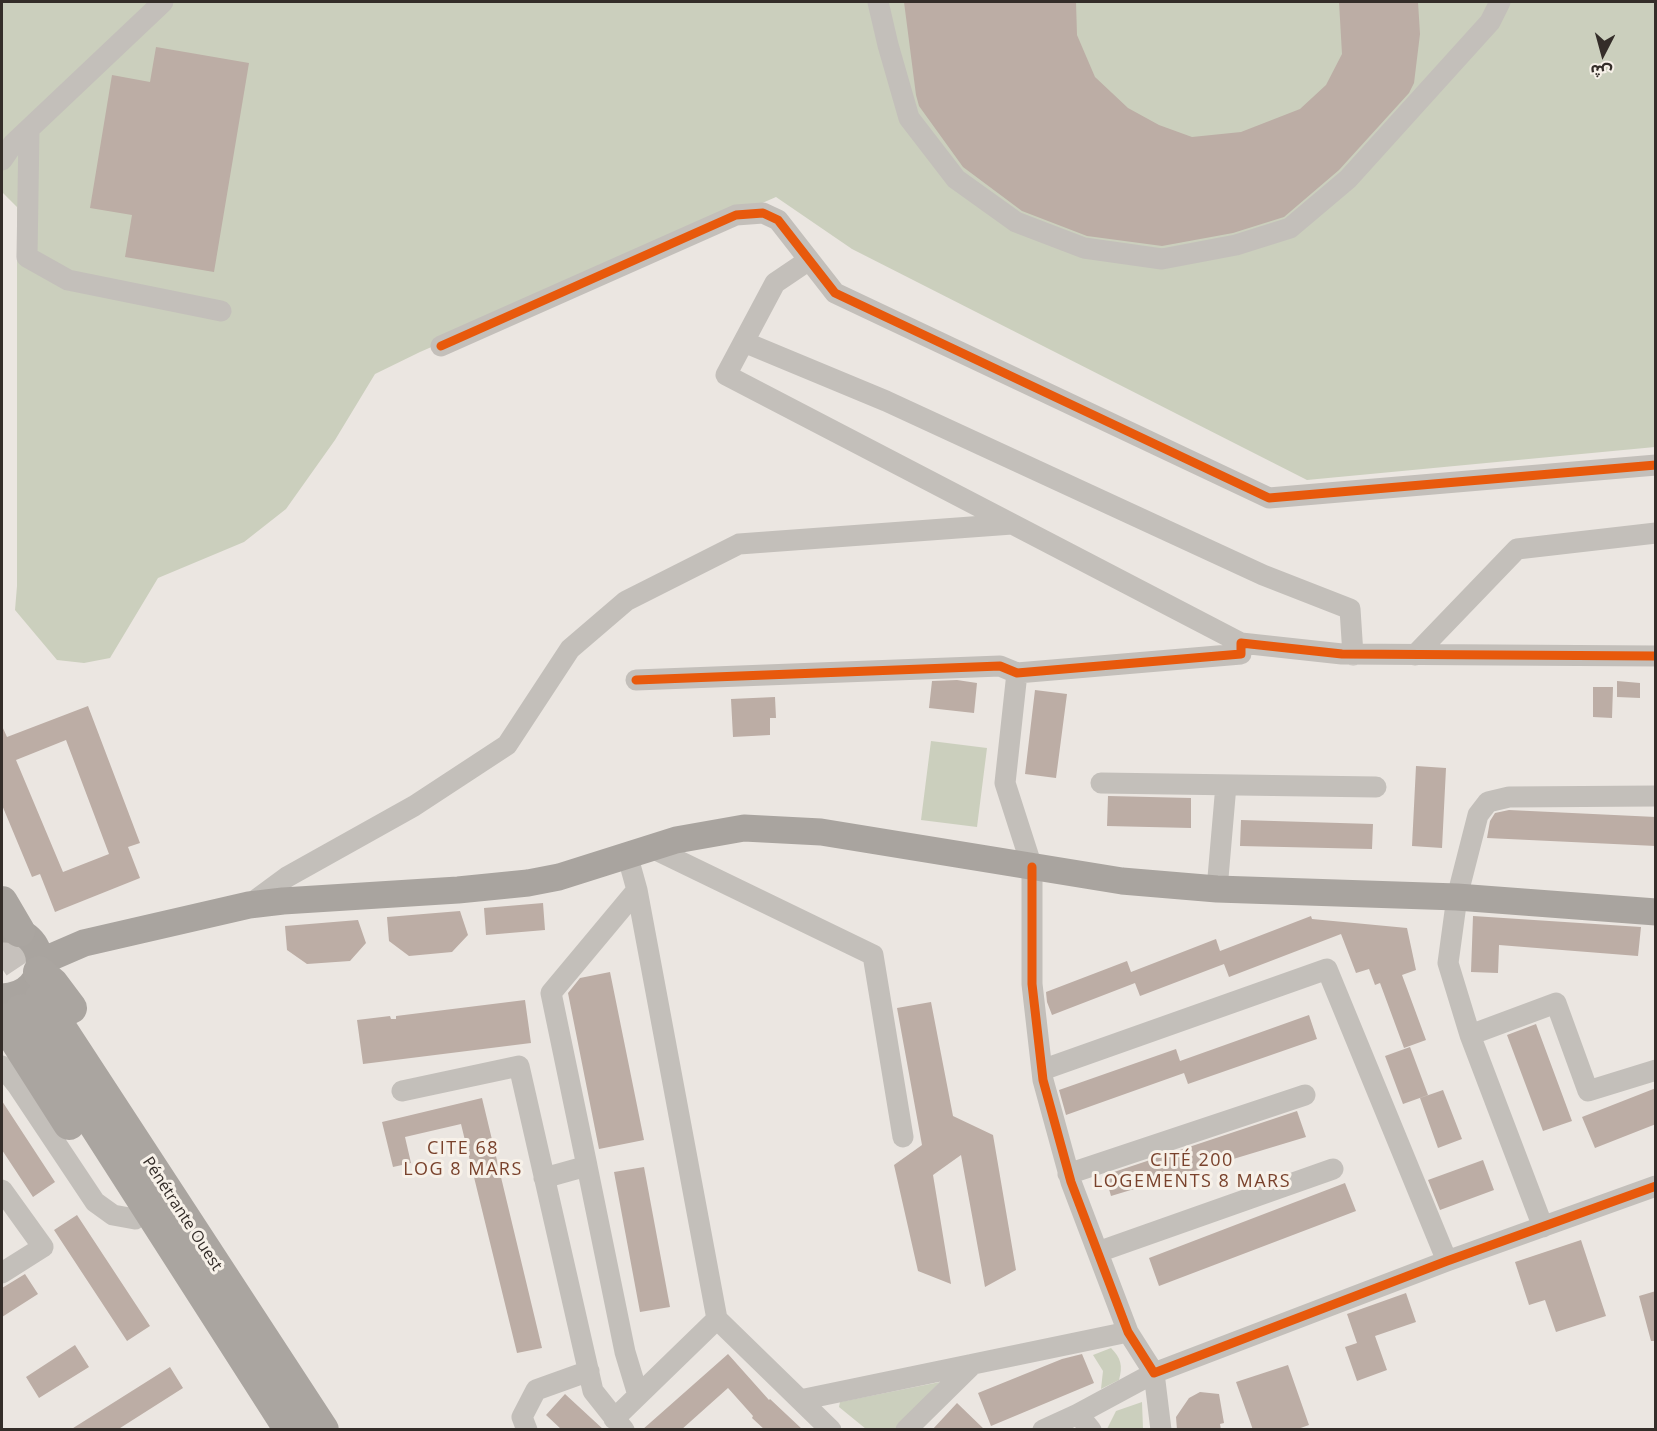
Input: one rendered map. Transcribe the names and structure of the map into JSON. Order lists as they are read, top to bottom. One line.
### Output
{"streets":{"highway":["Pénétrante Ouest"]},"districts":["CITE 68 LOG 8 MARS","CITÉ 200 LOGEMENTS 8 MARS"],"north":"bottom"}
